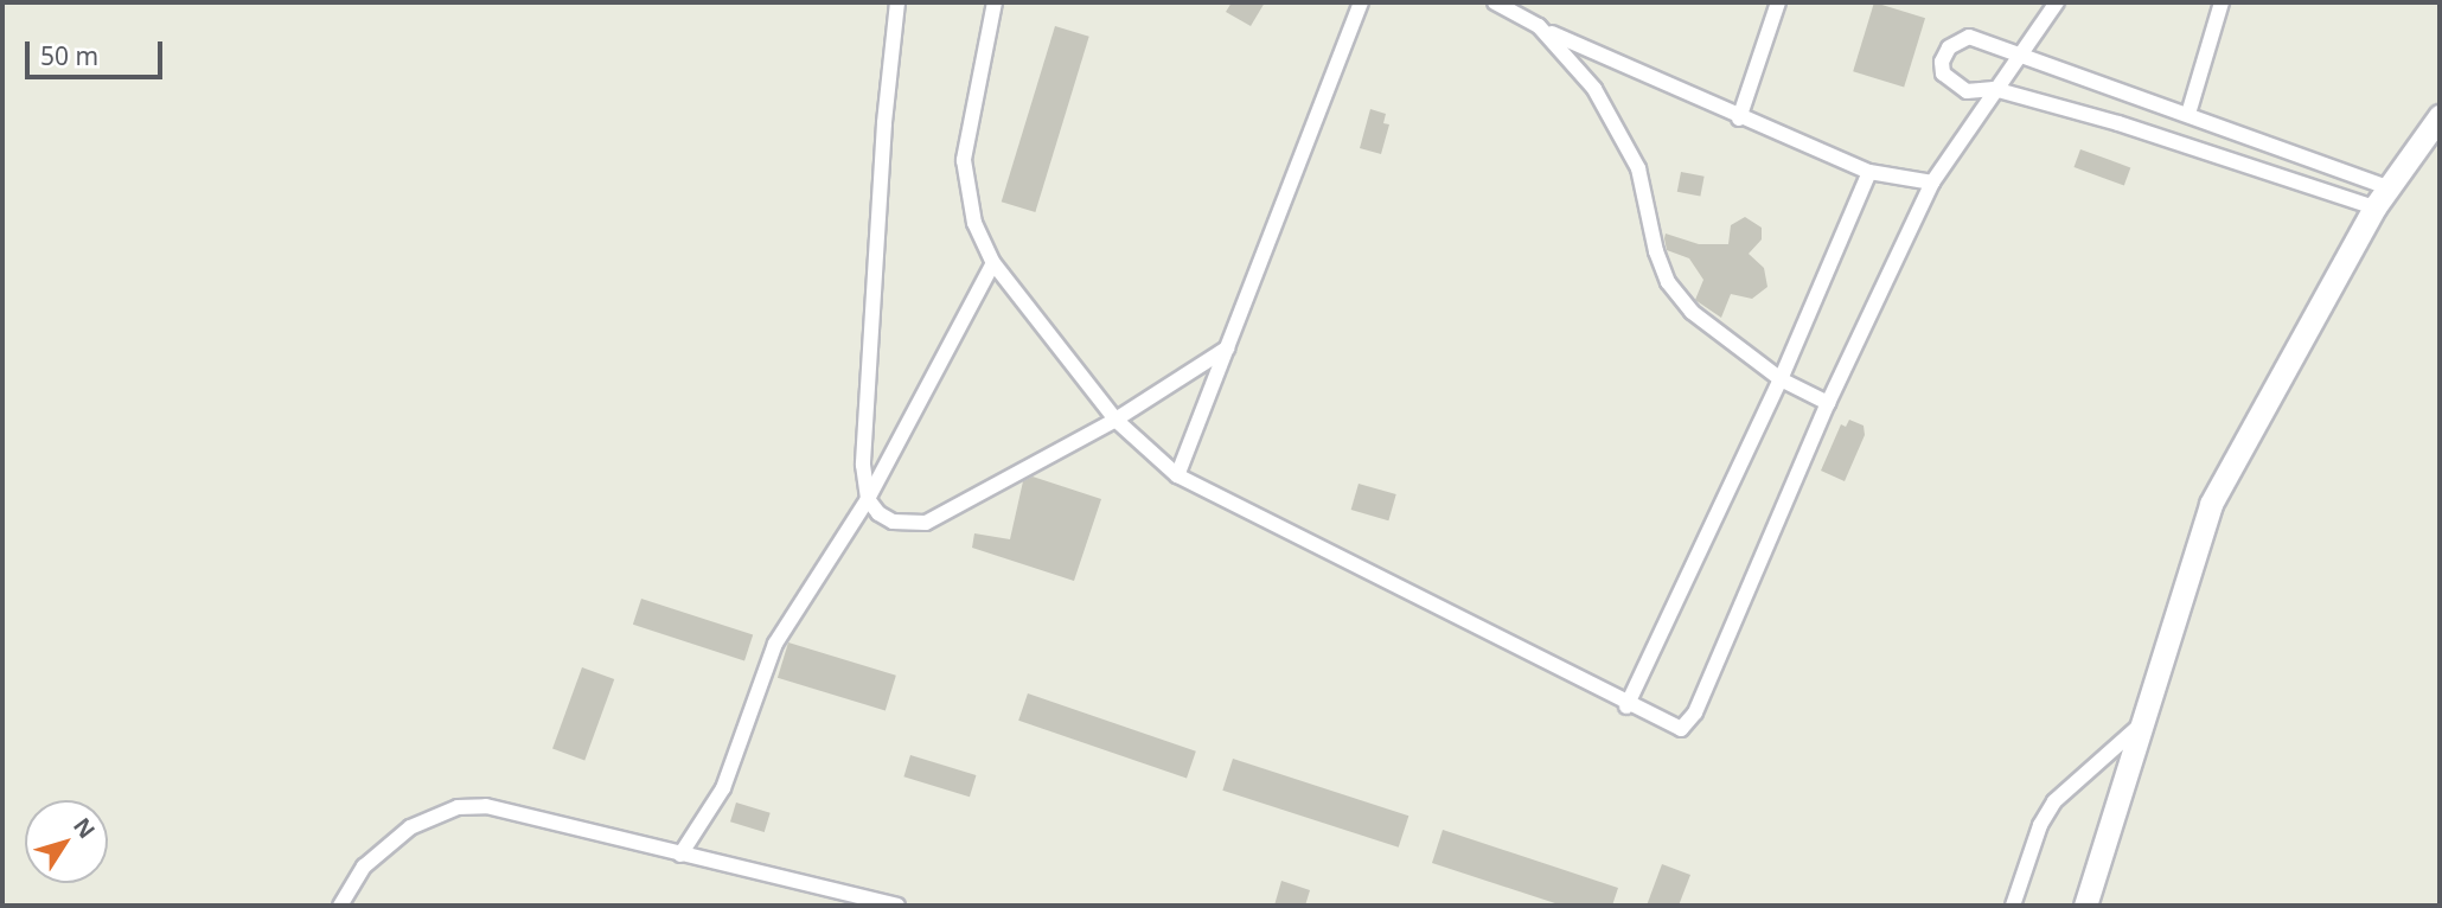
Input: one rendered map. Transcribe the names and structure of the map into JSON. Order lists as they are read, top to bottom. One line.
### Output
{"scale_bar":"50 m","north":"top right"}
